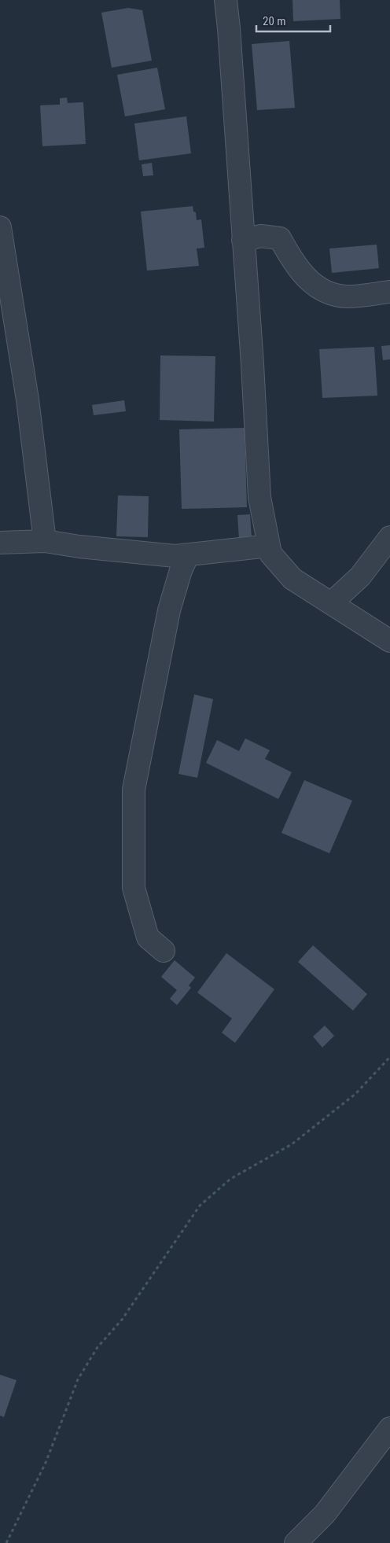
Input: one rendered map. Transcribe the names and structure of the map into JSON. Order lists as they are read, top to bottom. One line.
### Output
{"scale_bar":"20 m"}
